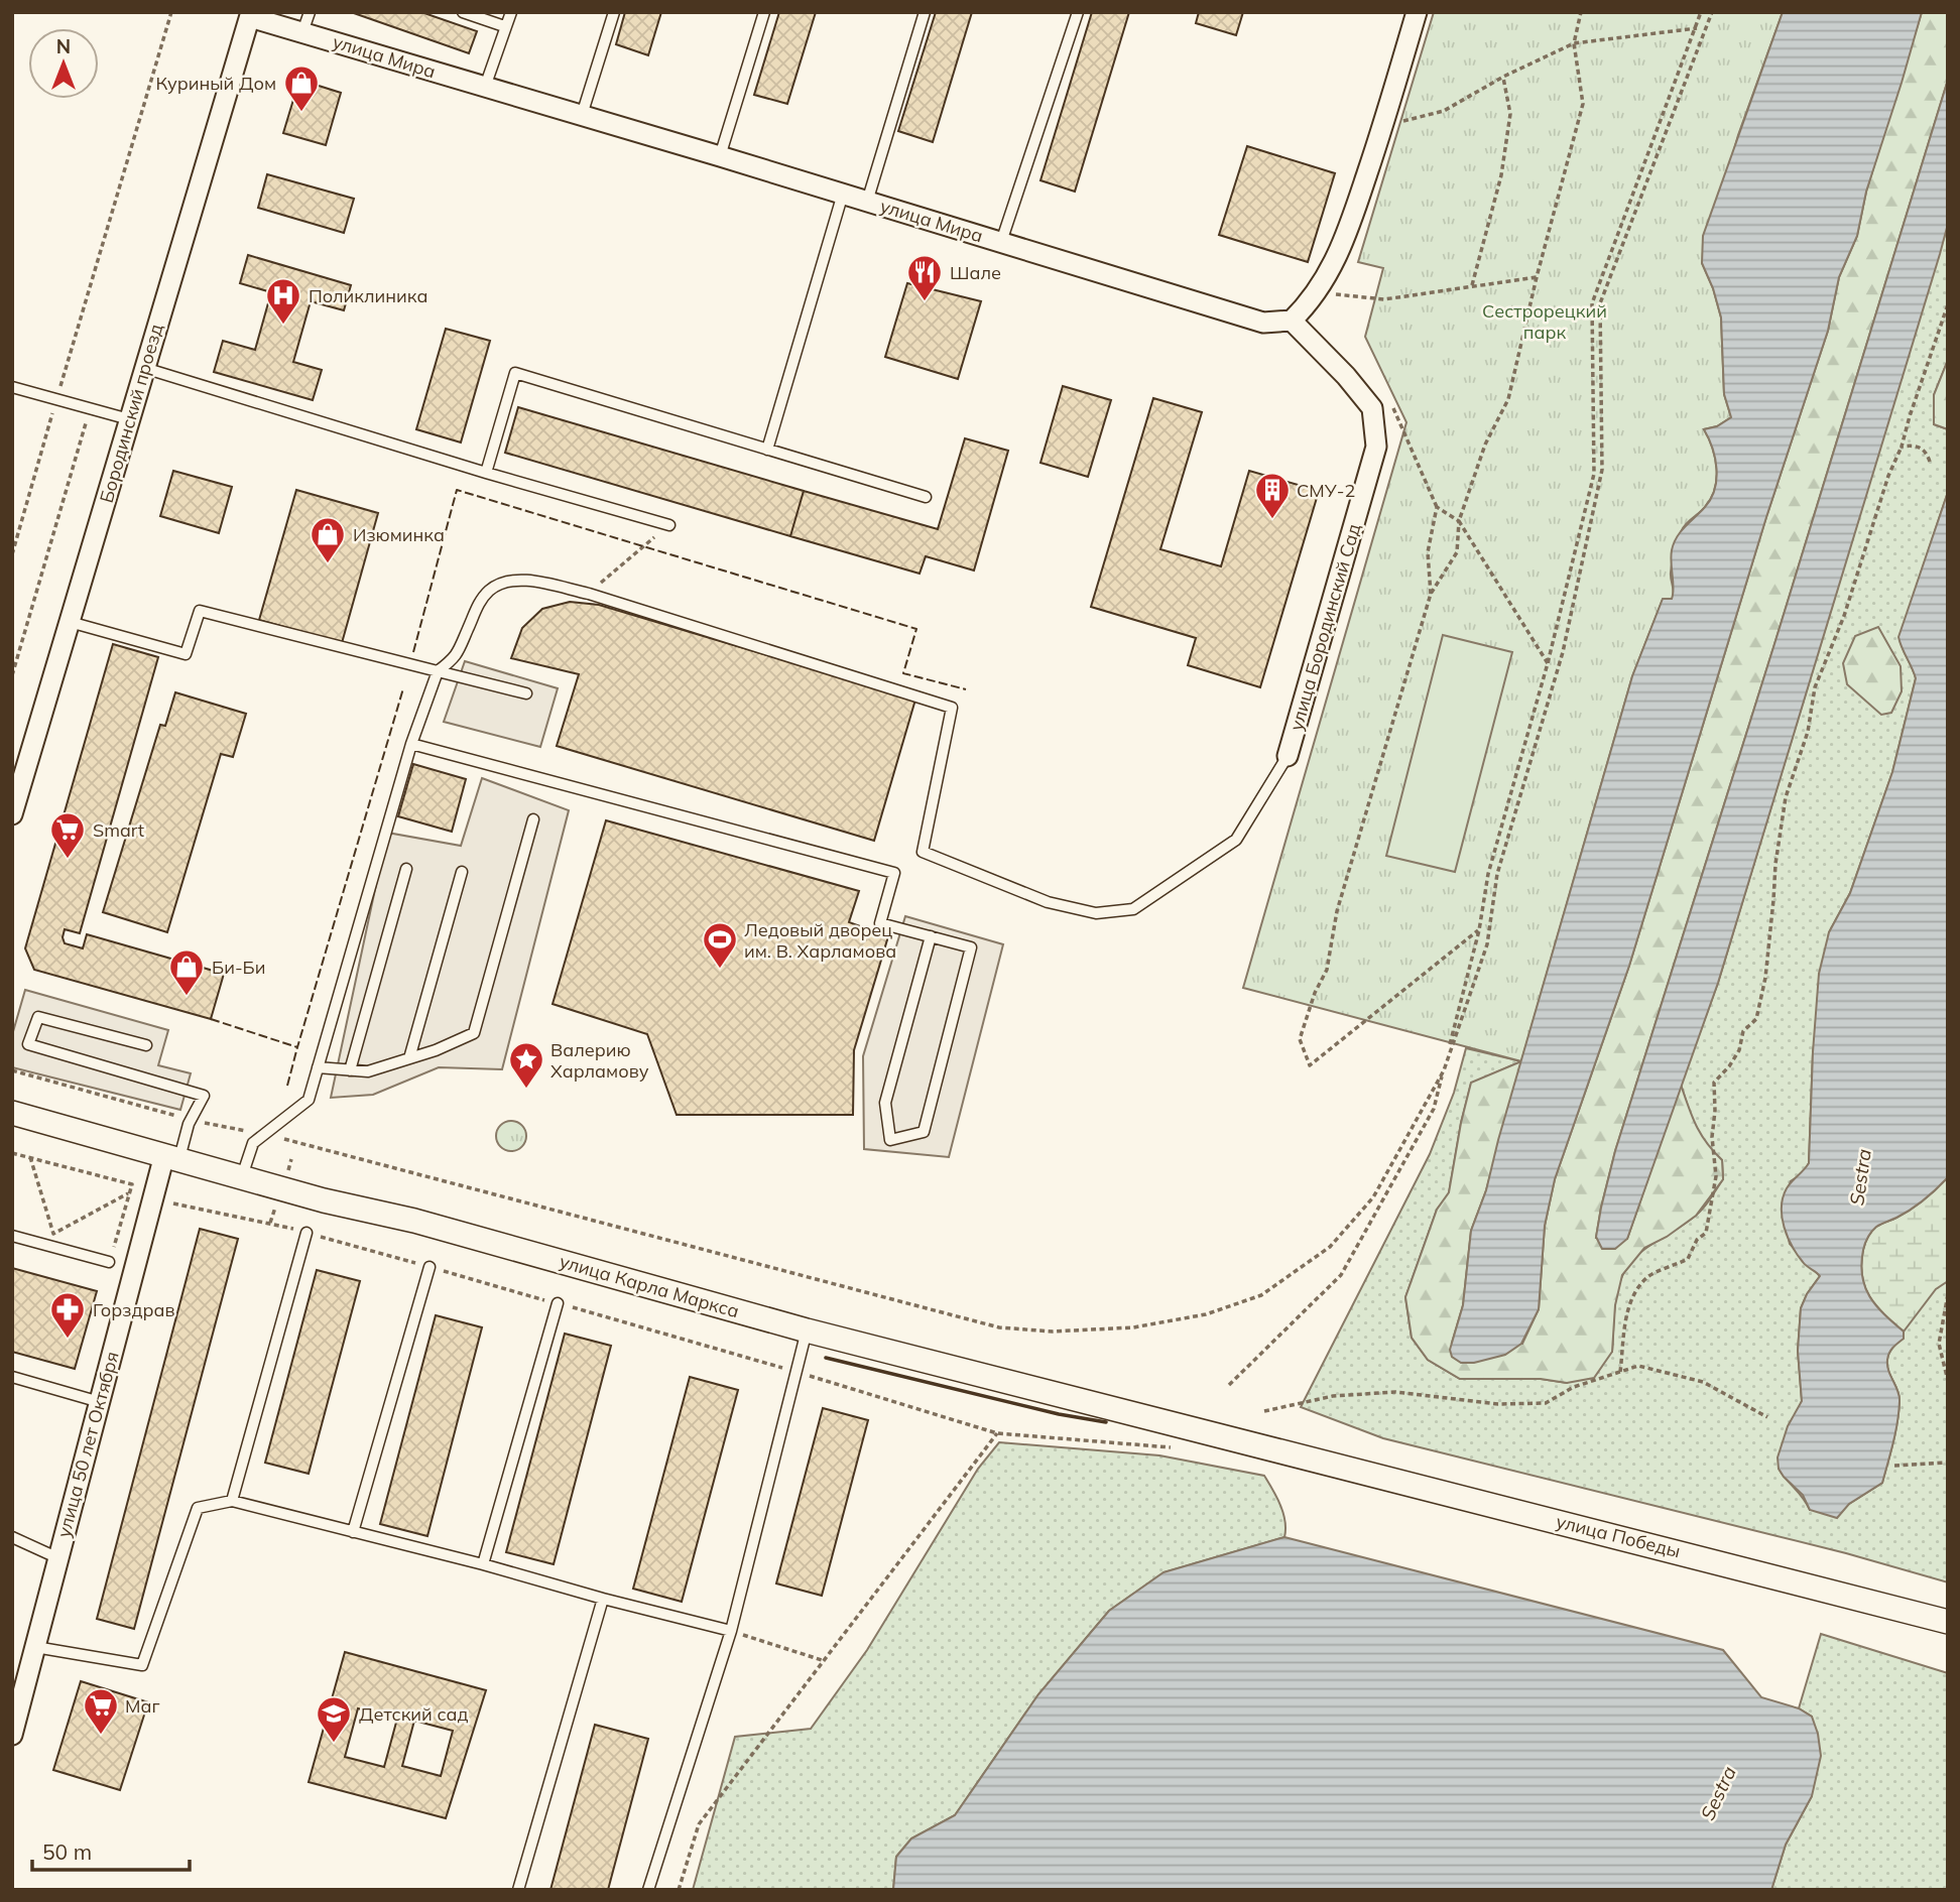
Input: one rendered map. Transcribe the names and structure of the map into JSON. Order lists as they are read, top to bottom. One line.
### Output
{"streets":{"street":["улица Мира","Бородинский проезд","улица Бородинский Сад","улица Карла Маркса","улица 50 лет Октября","улица Победы"]},"crossings":[["улица Мира","Бородинский проезд"],["улица Мира","улица Бородинский Сад"],["улица Карла Маркса","улица 50 лет Октября"],["улица Карла Маркса","улица Победы"]],"water":["Sestra"],"parks":["Сестрорецкий парк"],"places":{"shop":["Куриный Дом","Изюминка","Би-Би"],"restaurant":["Шале"],"hospital":["Поликлиника"],"building":["СМУ-2"],"supermarket":["Smart","Маг"],"sports":["Ледовый дворец им. В. Харламова"],"place":["Валерию Харламову"],"pharmacy":["Горздрав"],"school or university":["Детский сад"]},"scale_bar":"50 m","north":"top"}
